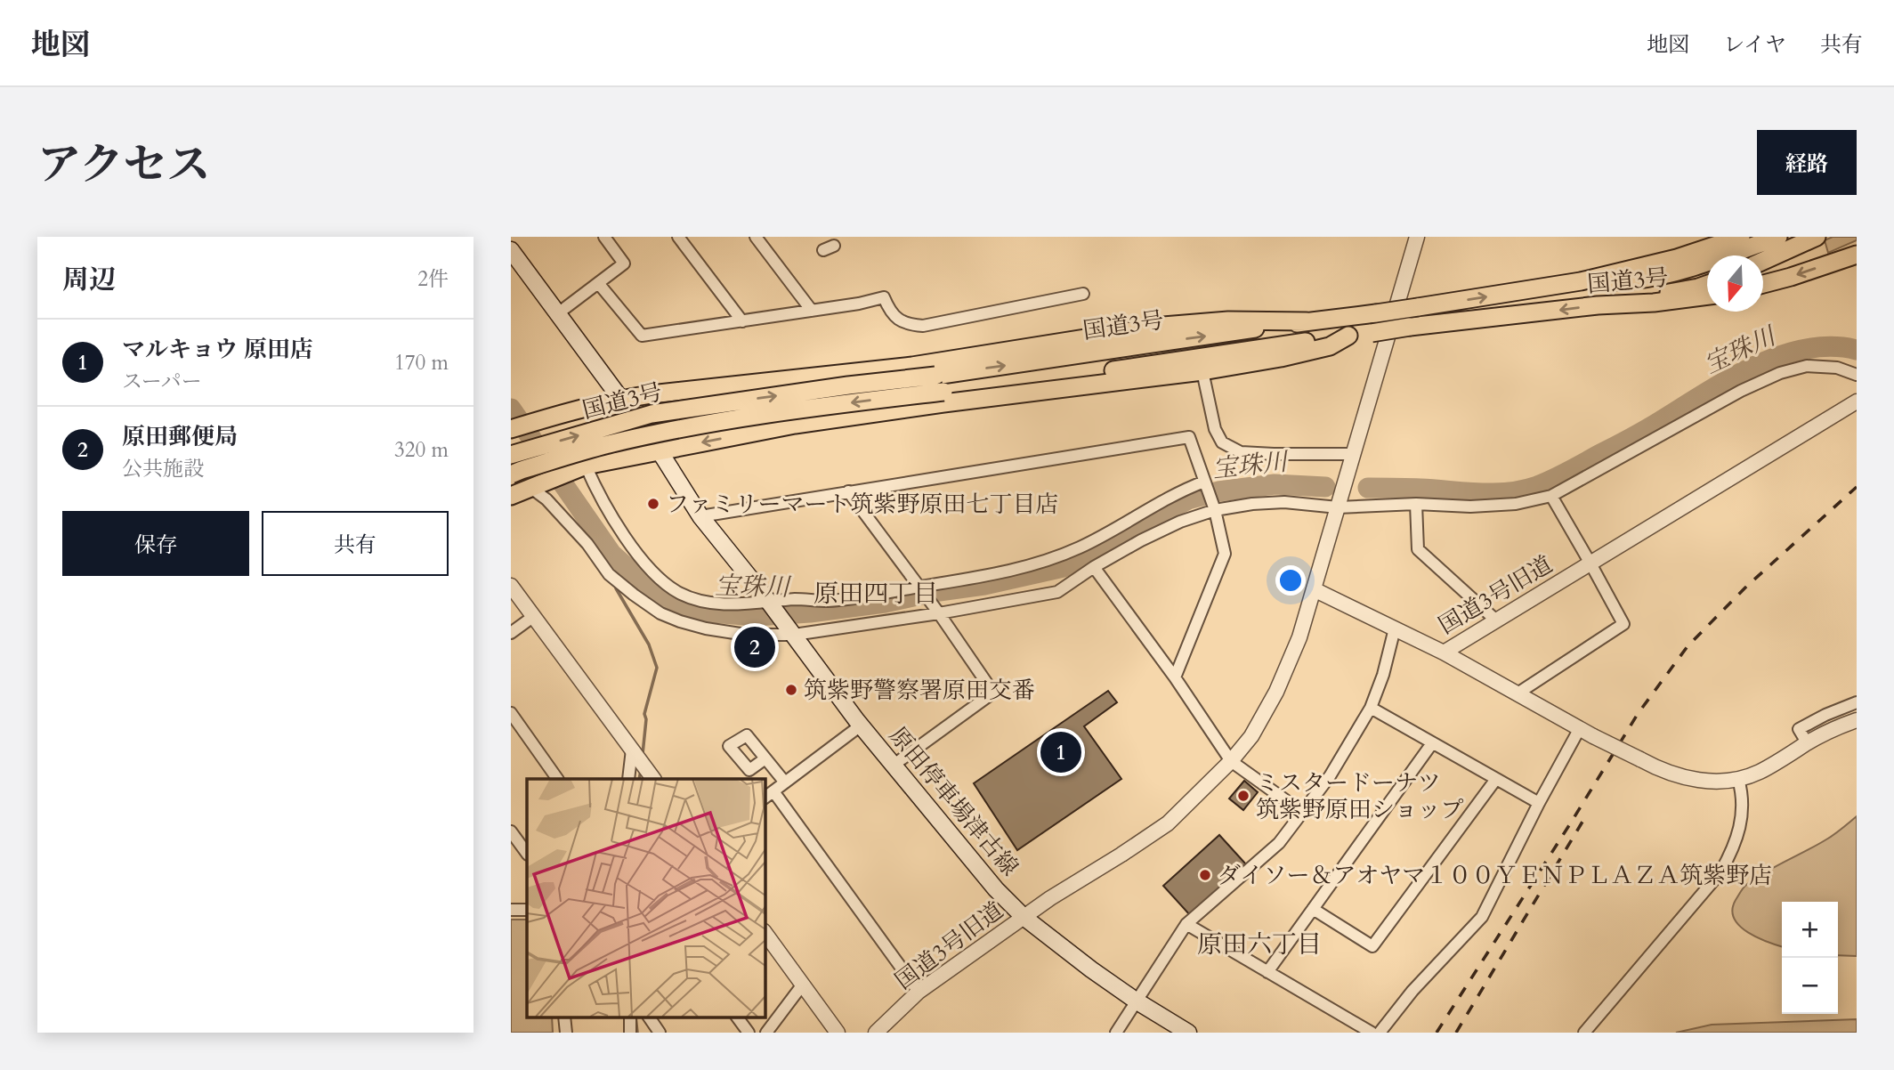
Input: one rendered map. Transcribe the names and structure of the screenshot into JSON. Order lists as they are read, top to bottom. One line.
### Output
{"streets":{"main road":["国道3号","原田停車場津古線"],"street":["国道3号旧道"]},"crossings":[["国道3号旧道","原田停車場津古線"]],"districts":["原田四丁目","原田六丁目"],"water":["宝珠川"],"places":["ファミリーマート筑紫野原田七丁目店","筑紫野警察署原田交番","ミスタードーナツ 筑紫野原田ショップ","ダイソー＆アオヤマ１００ＹＥＮＰＬＡＺＡ筑紫野店"],"north":"bottom","page":{"header":"地図","nav":["地図","レイヤ","共有"],"title":"アクセス","buttons":["経路",["保存","共有"]],"heading":["周辺","2件"],"list":[{"mark":"1","name":"マルキョウ 原田店","note":"スーパー","value":"170 m"},{"mark":"2","name":"原田郵便局","note":"公共施設","value":"320 m"}],"pins":["2","1"],"map_buttons":["+","−"]}}
